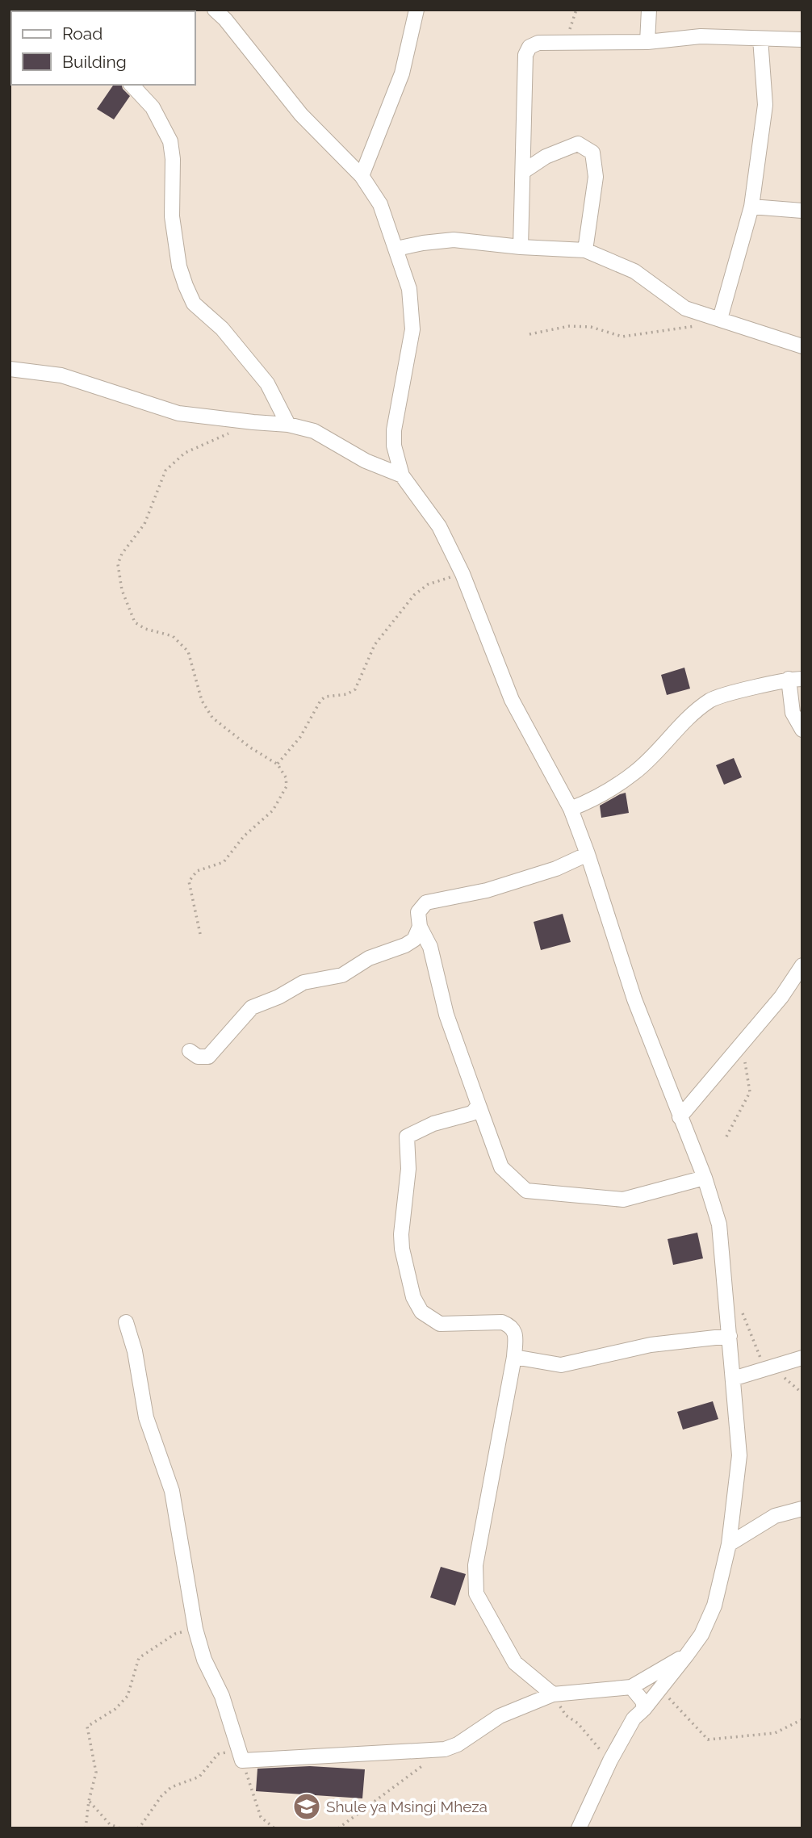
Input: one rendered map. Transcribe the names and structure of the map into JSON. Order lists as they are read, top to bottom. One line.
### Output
{"places":{"school or university":["Shule ya Msingi Mheza"]},"legend":["Road","Building"]}
